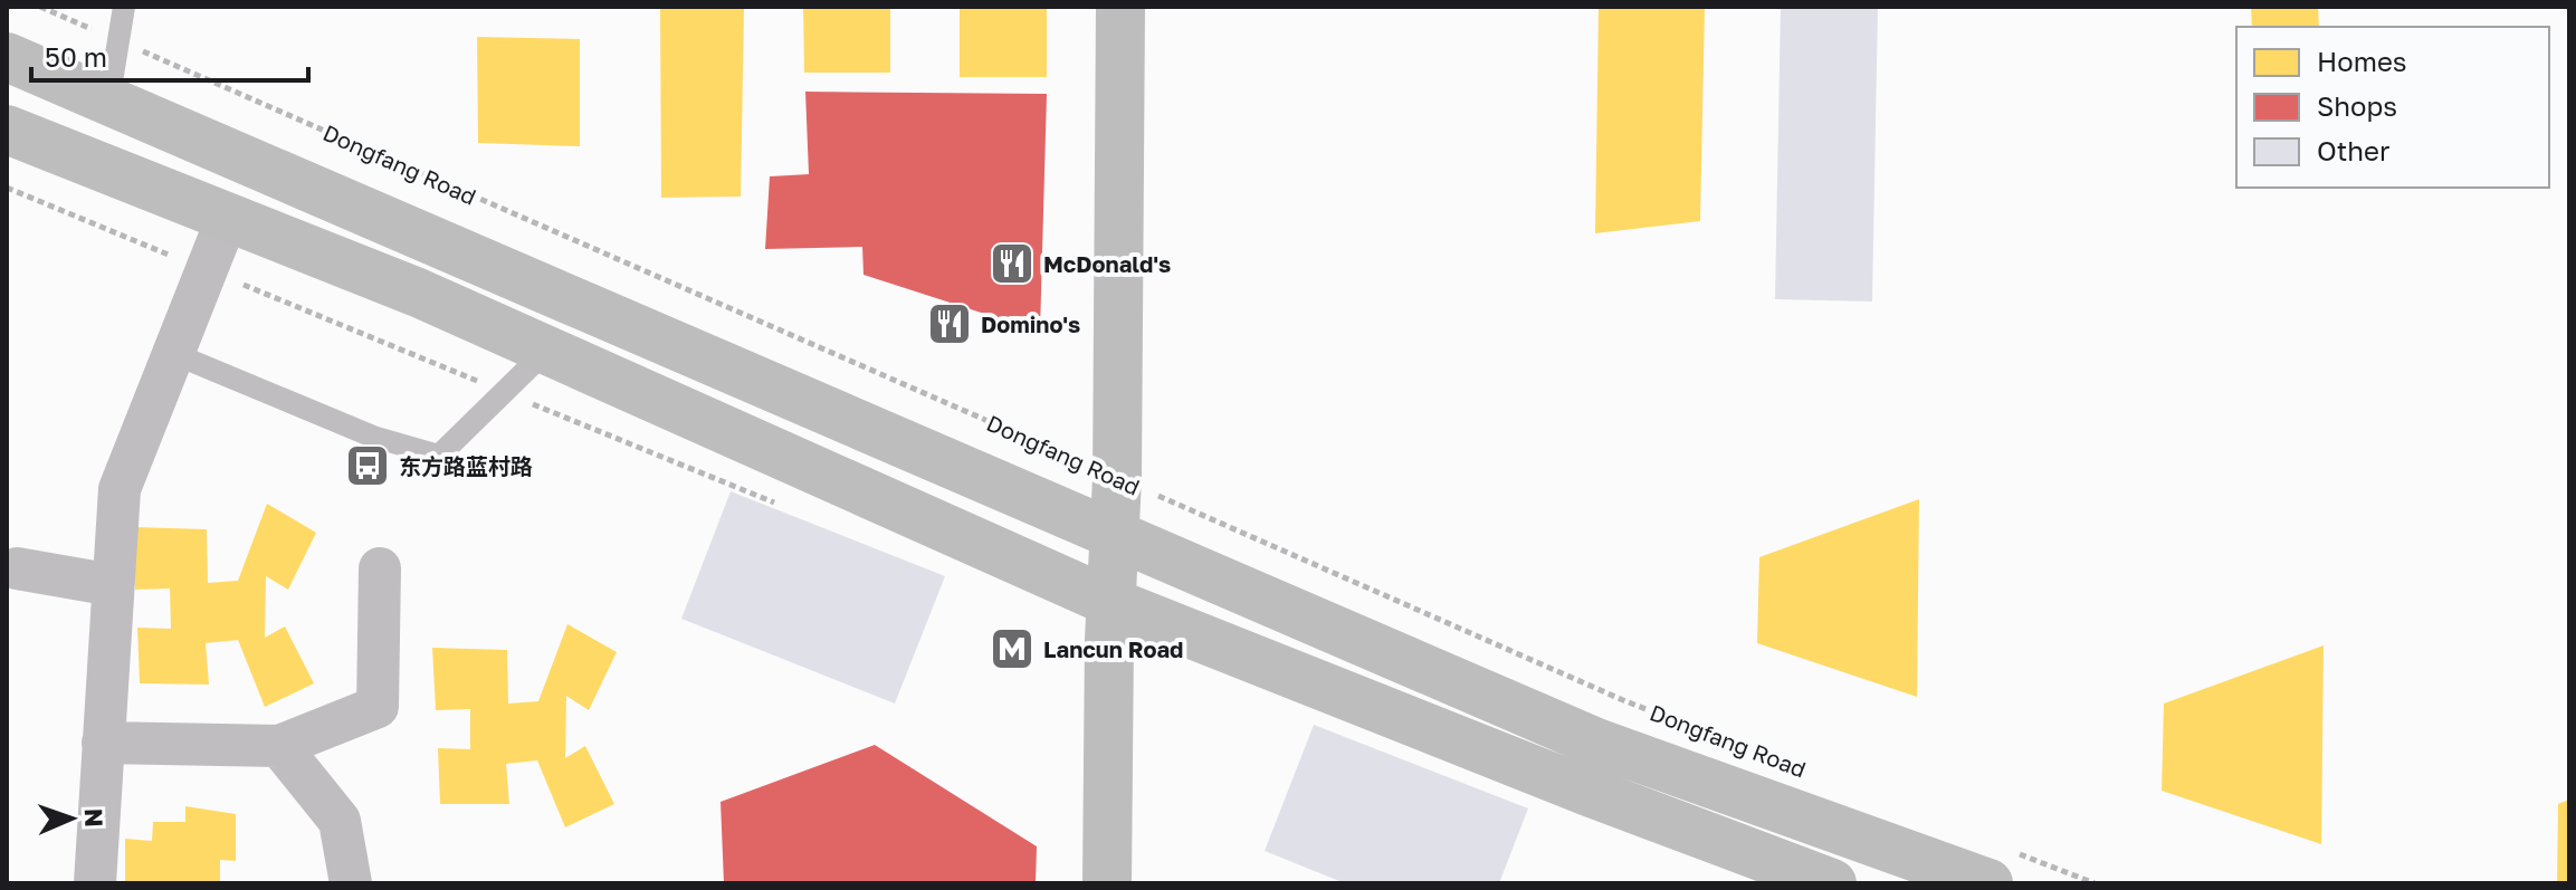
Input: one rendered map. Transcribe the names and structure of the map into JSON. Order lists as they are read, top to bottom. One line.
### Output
{"streets":{"main road":["Dongfang Road"]},"places":{"restaurant":["McDonald's","Domino's"],"bus stop":["东方路蓝村路"],"metro station":["Lancun Road"]},"legend":["Homes","Shops","Other"],"scale_bar":"50 m","north":"right"}
